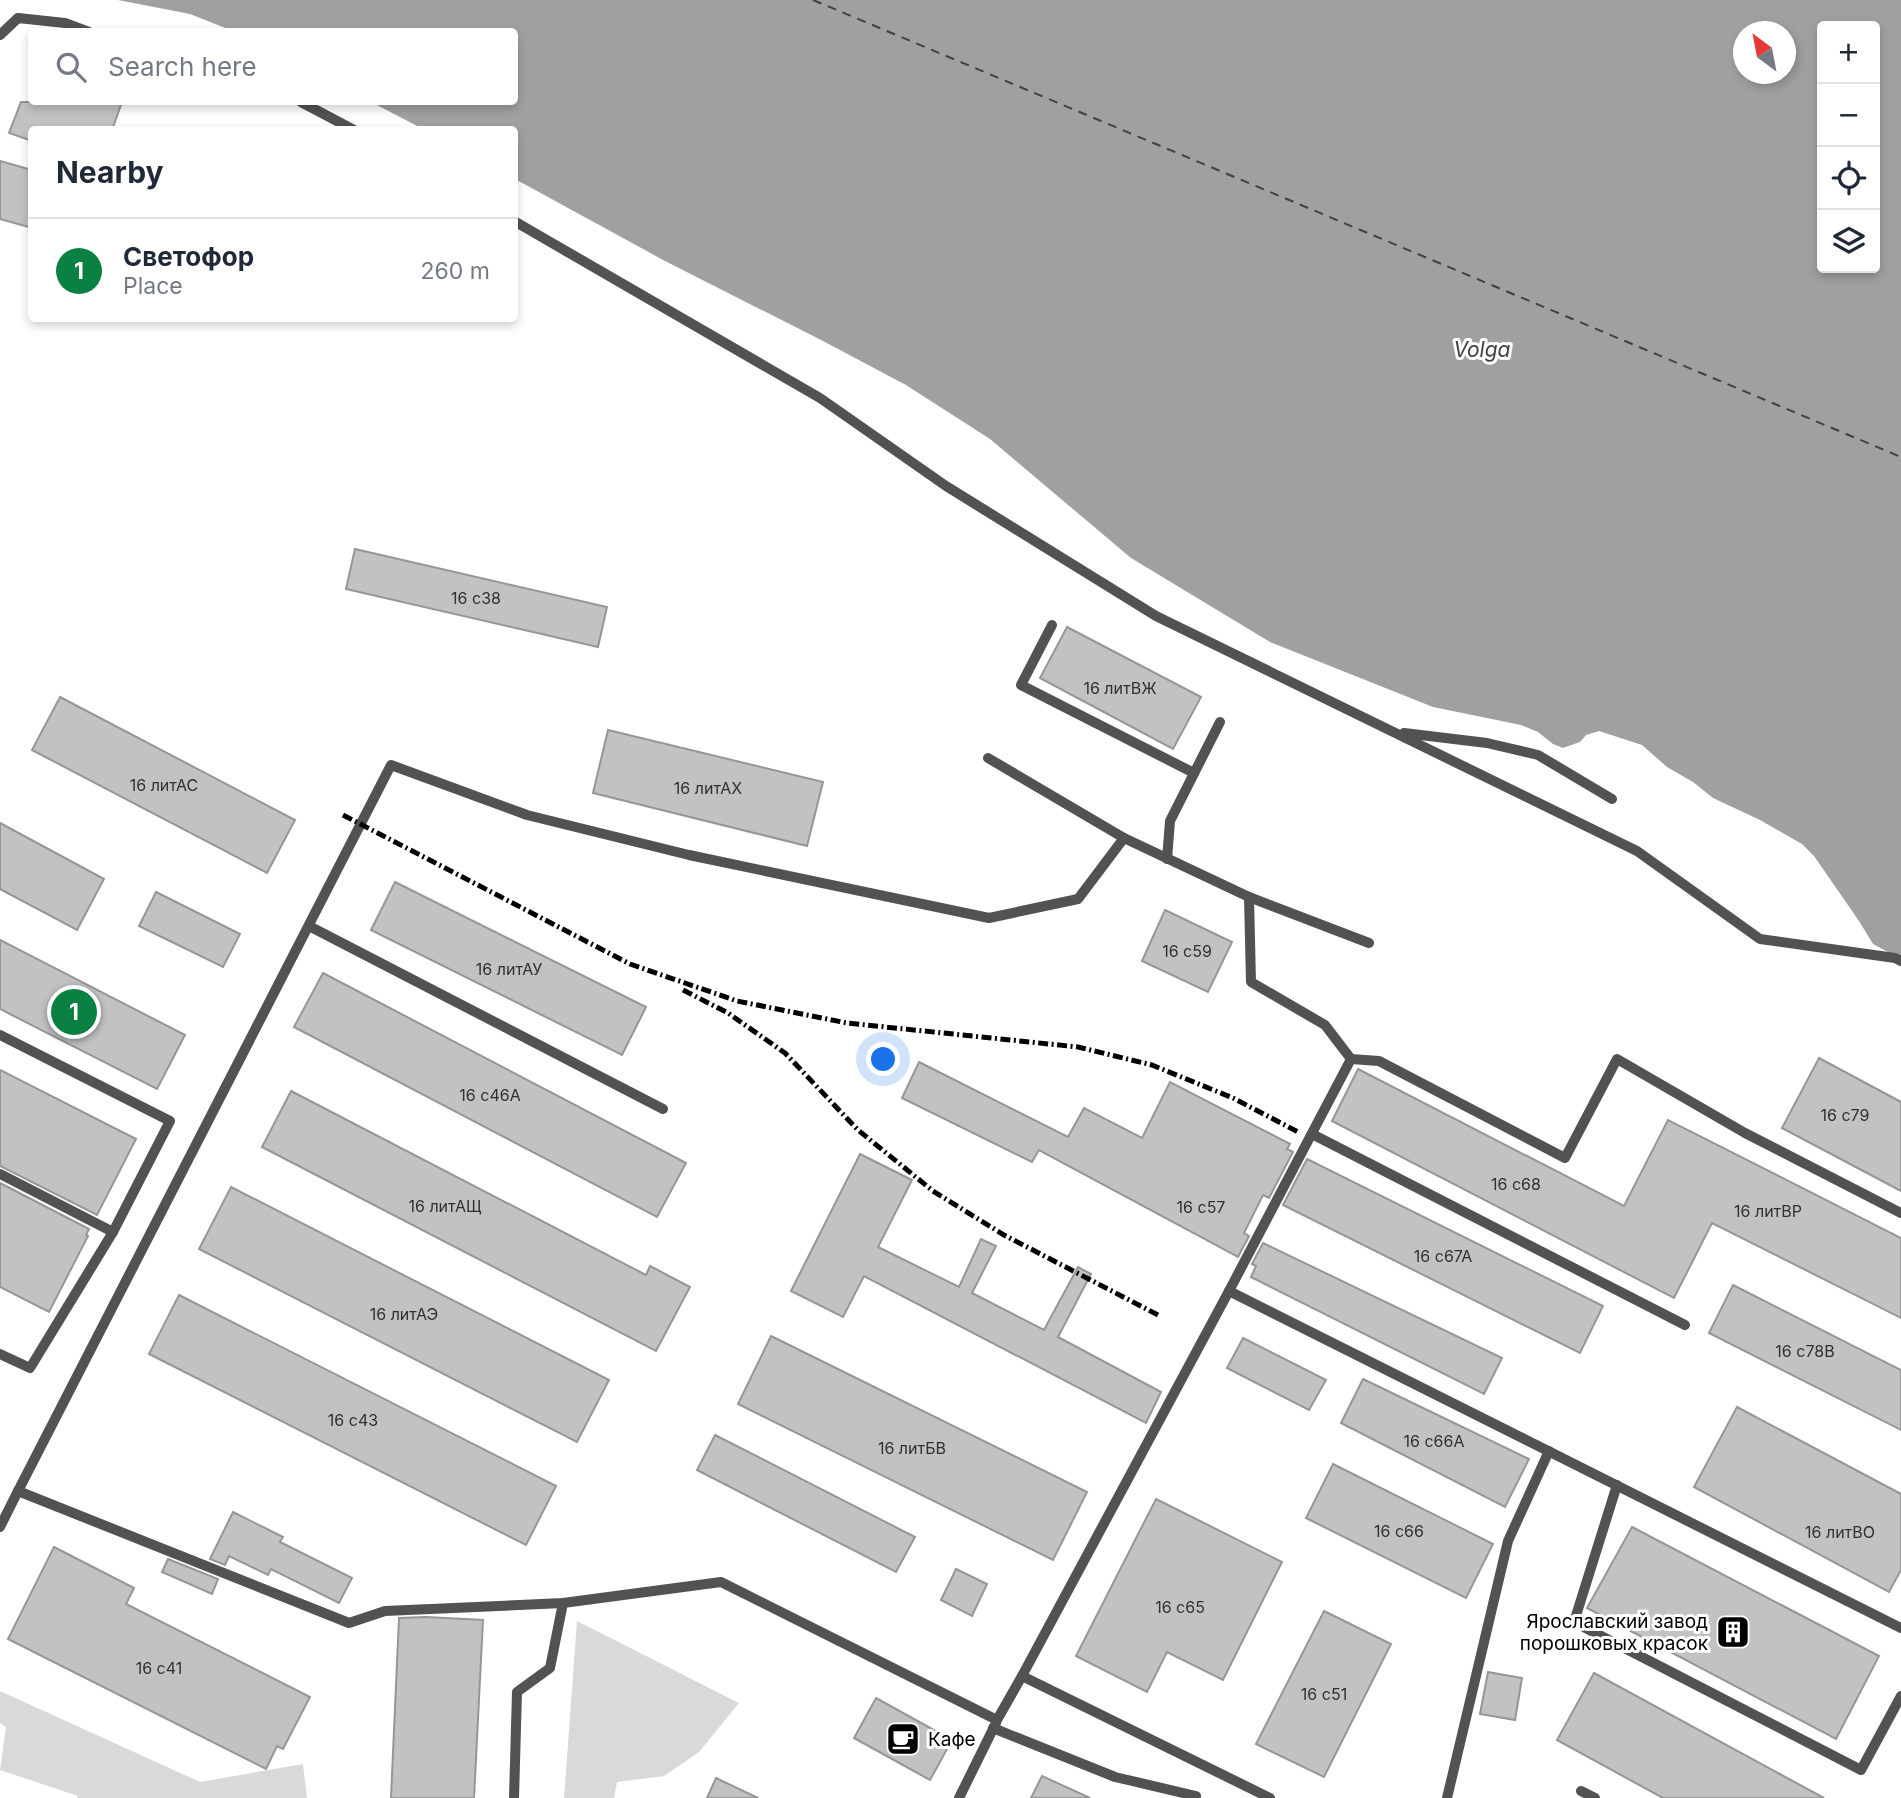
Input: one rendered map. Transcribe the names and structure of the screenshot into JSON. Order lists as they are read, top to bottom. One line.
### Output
{"water":["Volga"],"places":{"building":["Ярославский завод порошковых красок"],"cafe":["Кафе"]},"house_numbers":["16 с38","16 литВЖ","16 литАС","16 литАХ","16 с59","16 литАУ","16 с46А","16 с79","16 с68","16 литАЩ","16 с57","16 литВР","16 с67А","16 литАЭ","16 с78В","16 с43","16 с66А","16 литБВ","16 с66","16 литВО","16 с65","16 с41","16 с51"],"north":"top left","page":{"map_buttons":["+","−"],"search":"Search here","heading":"Nearby","list":[{"mark":"1","name":"Светофор","note":"Place","value":"260 m"}],"pins":"1"}}
